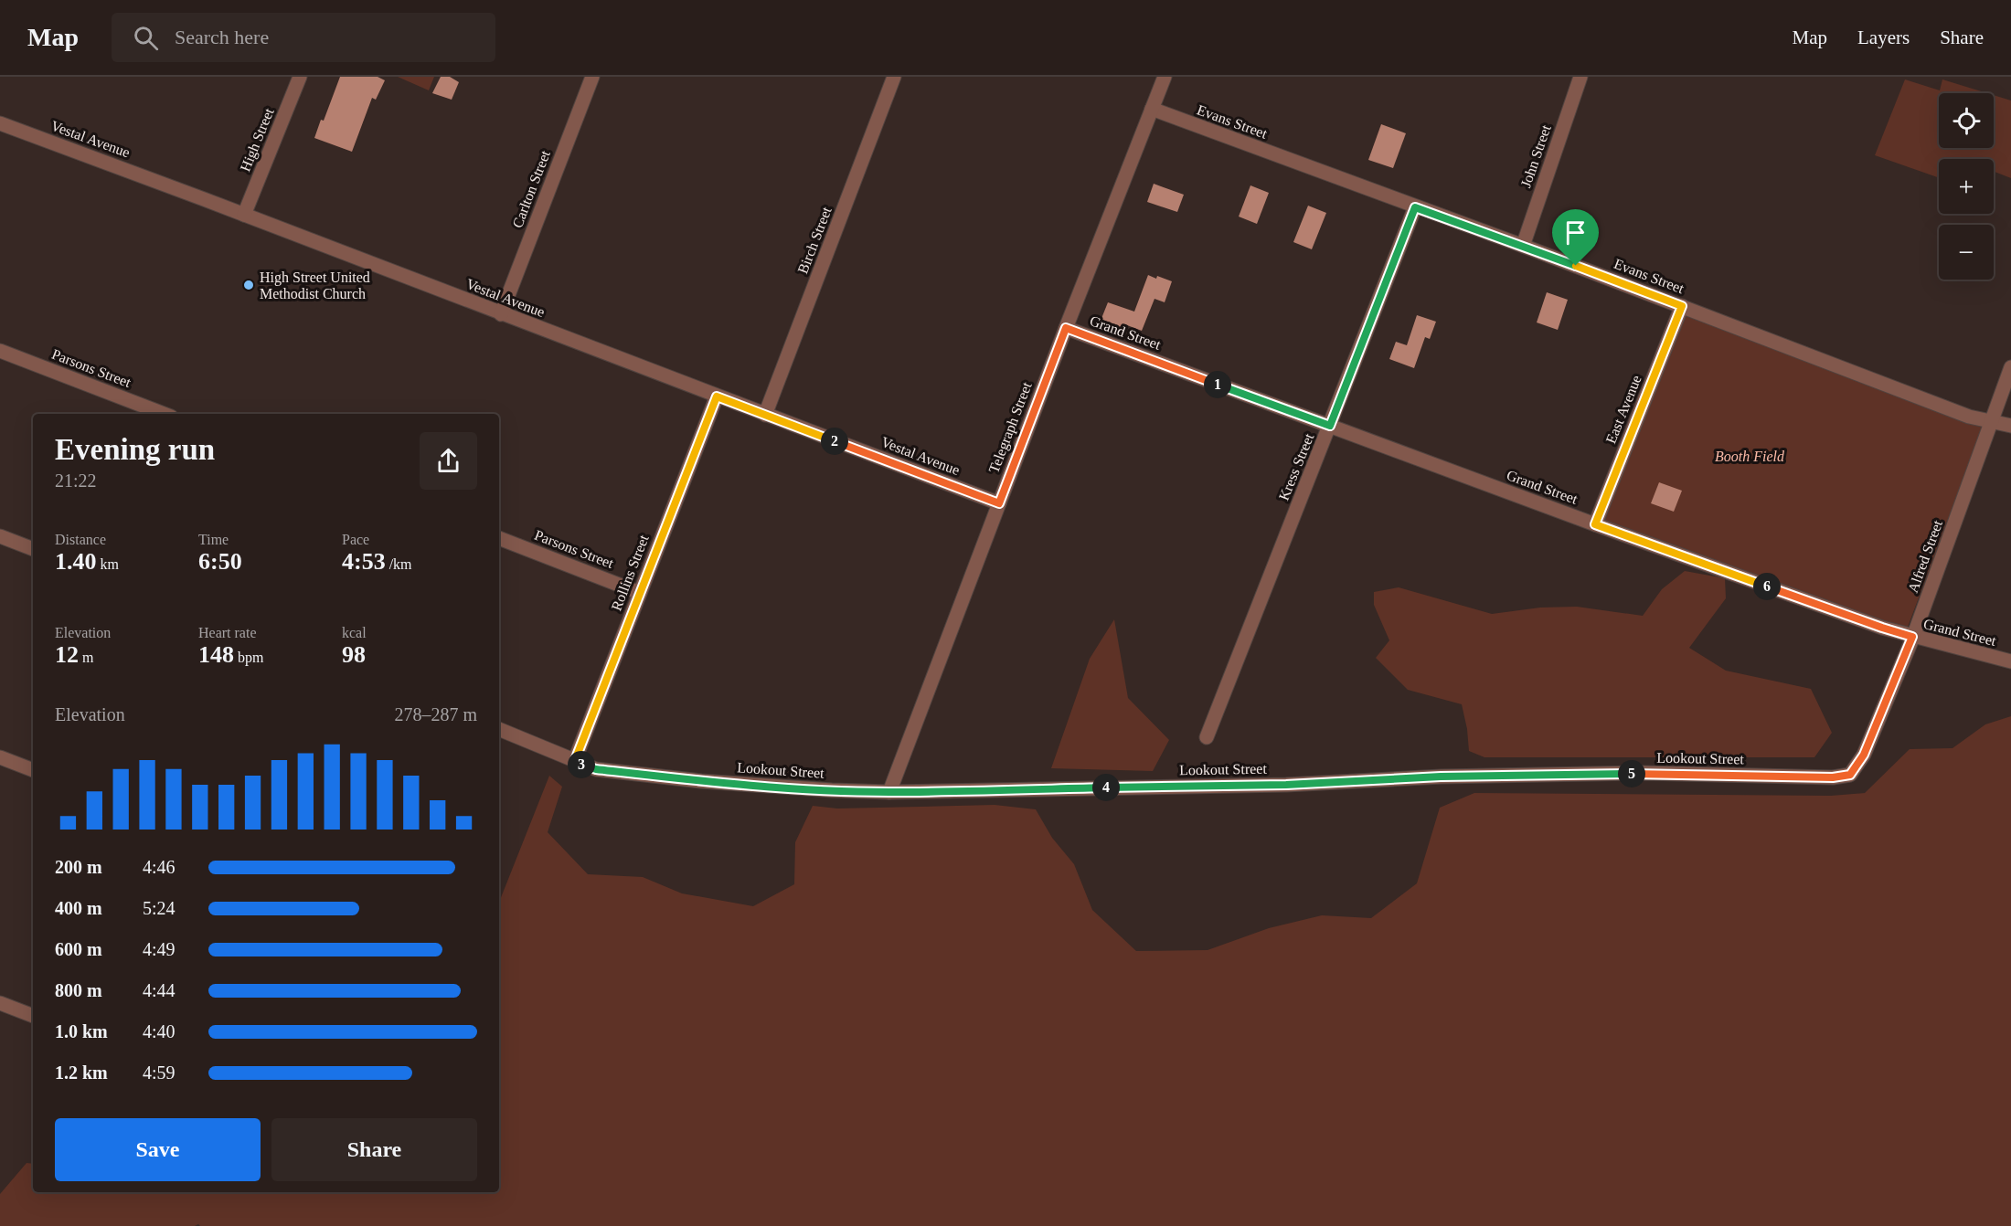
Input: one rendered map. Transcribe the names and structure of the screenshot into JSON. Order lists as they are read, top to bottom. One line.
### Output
{"streets":{"street":["Evans Street","Vestal Avenue","High Street","John Street","Carlton Street","Birch Street","Grand Street","Parsons Street","East Avenue","Telegraph Street","Kress Street","Alfred Street","Rollins Street","Lookout Street"]},"crossings":[["Evans Street","John Street"],["Evans Street","East Avenue"],["Evans Street","Telegraph Street"],["Evans Street","Kress Street"],["Evans Street","Alfred Street"],["Vestal Avenue","High Street"],["Vestal Avenue","Carlton Street"],["Vestal Avenue","Birch Street"],["Vestal Avenue","Telegraph Street"],["Vestal Avenue","Rollins Street"],["Grand Street","East Avenue"],["Grand Street","Telegraph Street"],["Grand Street","Kress Street"],["Grand Street","Alfred Street"],["Parsons Street","Rollins Street"],["Telegraph Street","Lookout Street"],["Alfred Street","Lookout Street"],["Rollins Street","Lookout Street"]],"parks":["Booth Field"],"places":["High Street United Methodist Church"],"page":{"header":"Map","search":"Search here","nav":["Map","Layers","Share"],"map_buttons":["+","−"],"pins":["1","2","6","3","5","4"],"heading":["Evening run","21:22"],"stats":[["Distance","1.40 km"],["Time","6:50"],["Pace","4:53 /km"],["Elevation","12 m"],["Heart rate","148 bpm"],["kcal","98"]],"chart":["Elevation","278–287 m"],"list":[{"name":"200 m","note":"4:46"},{"name":"400 m","note":"5:24"},{"name":"600 m","note":"4:49"},{"name":"800 m","note":"4:44"},{"name":"1.0 km","note":"4:40"},{"name":"1.2 km","note":"4:59"}],"buttons":["Save","Share"]}}
